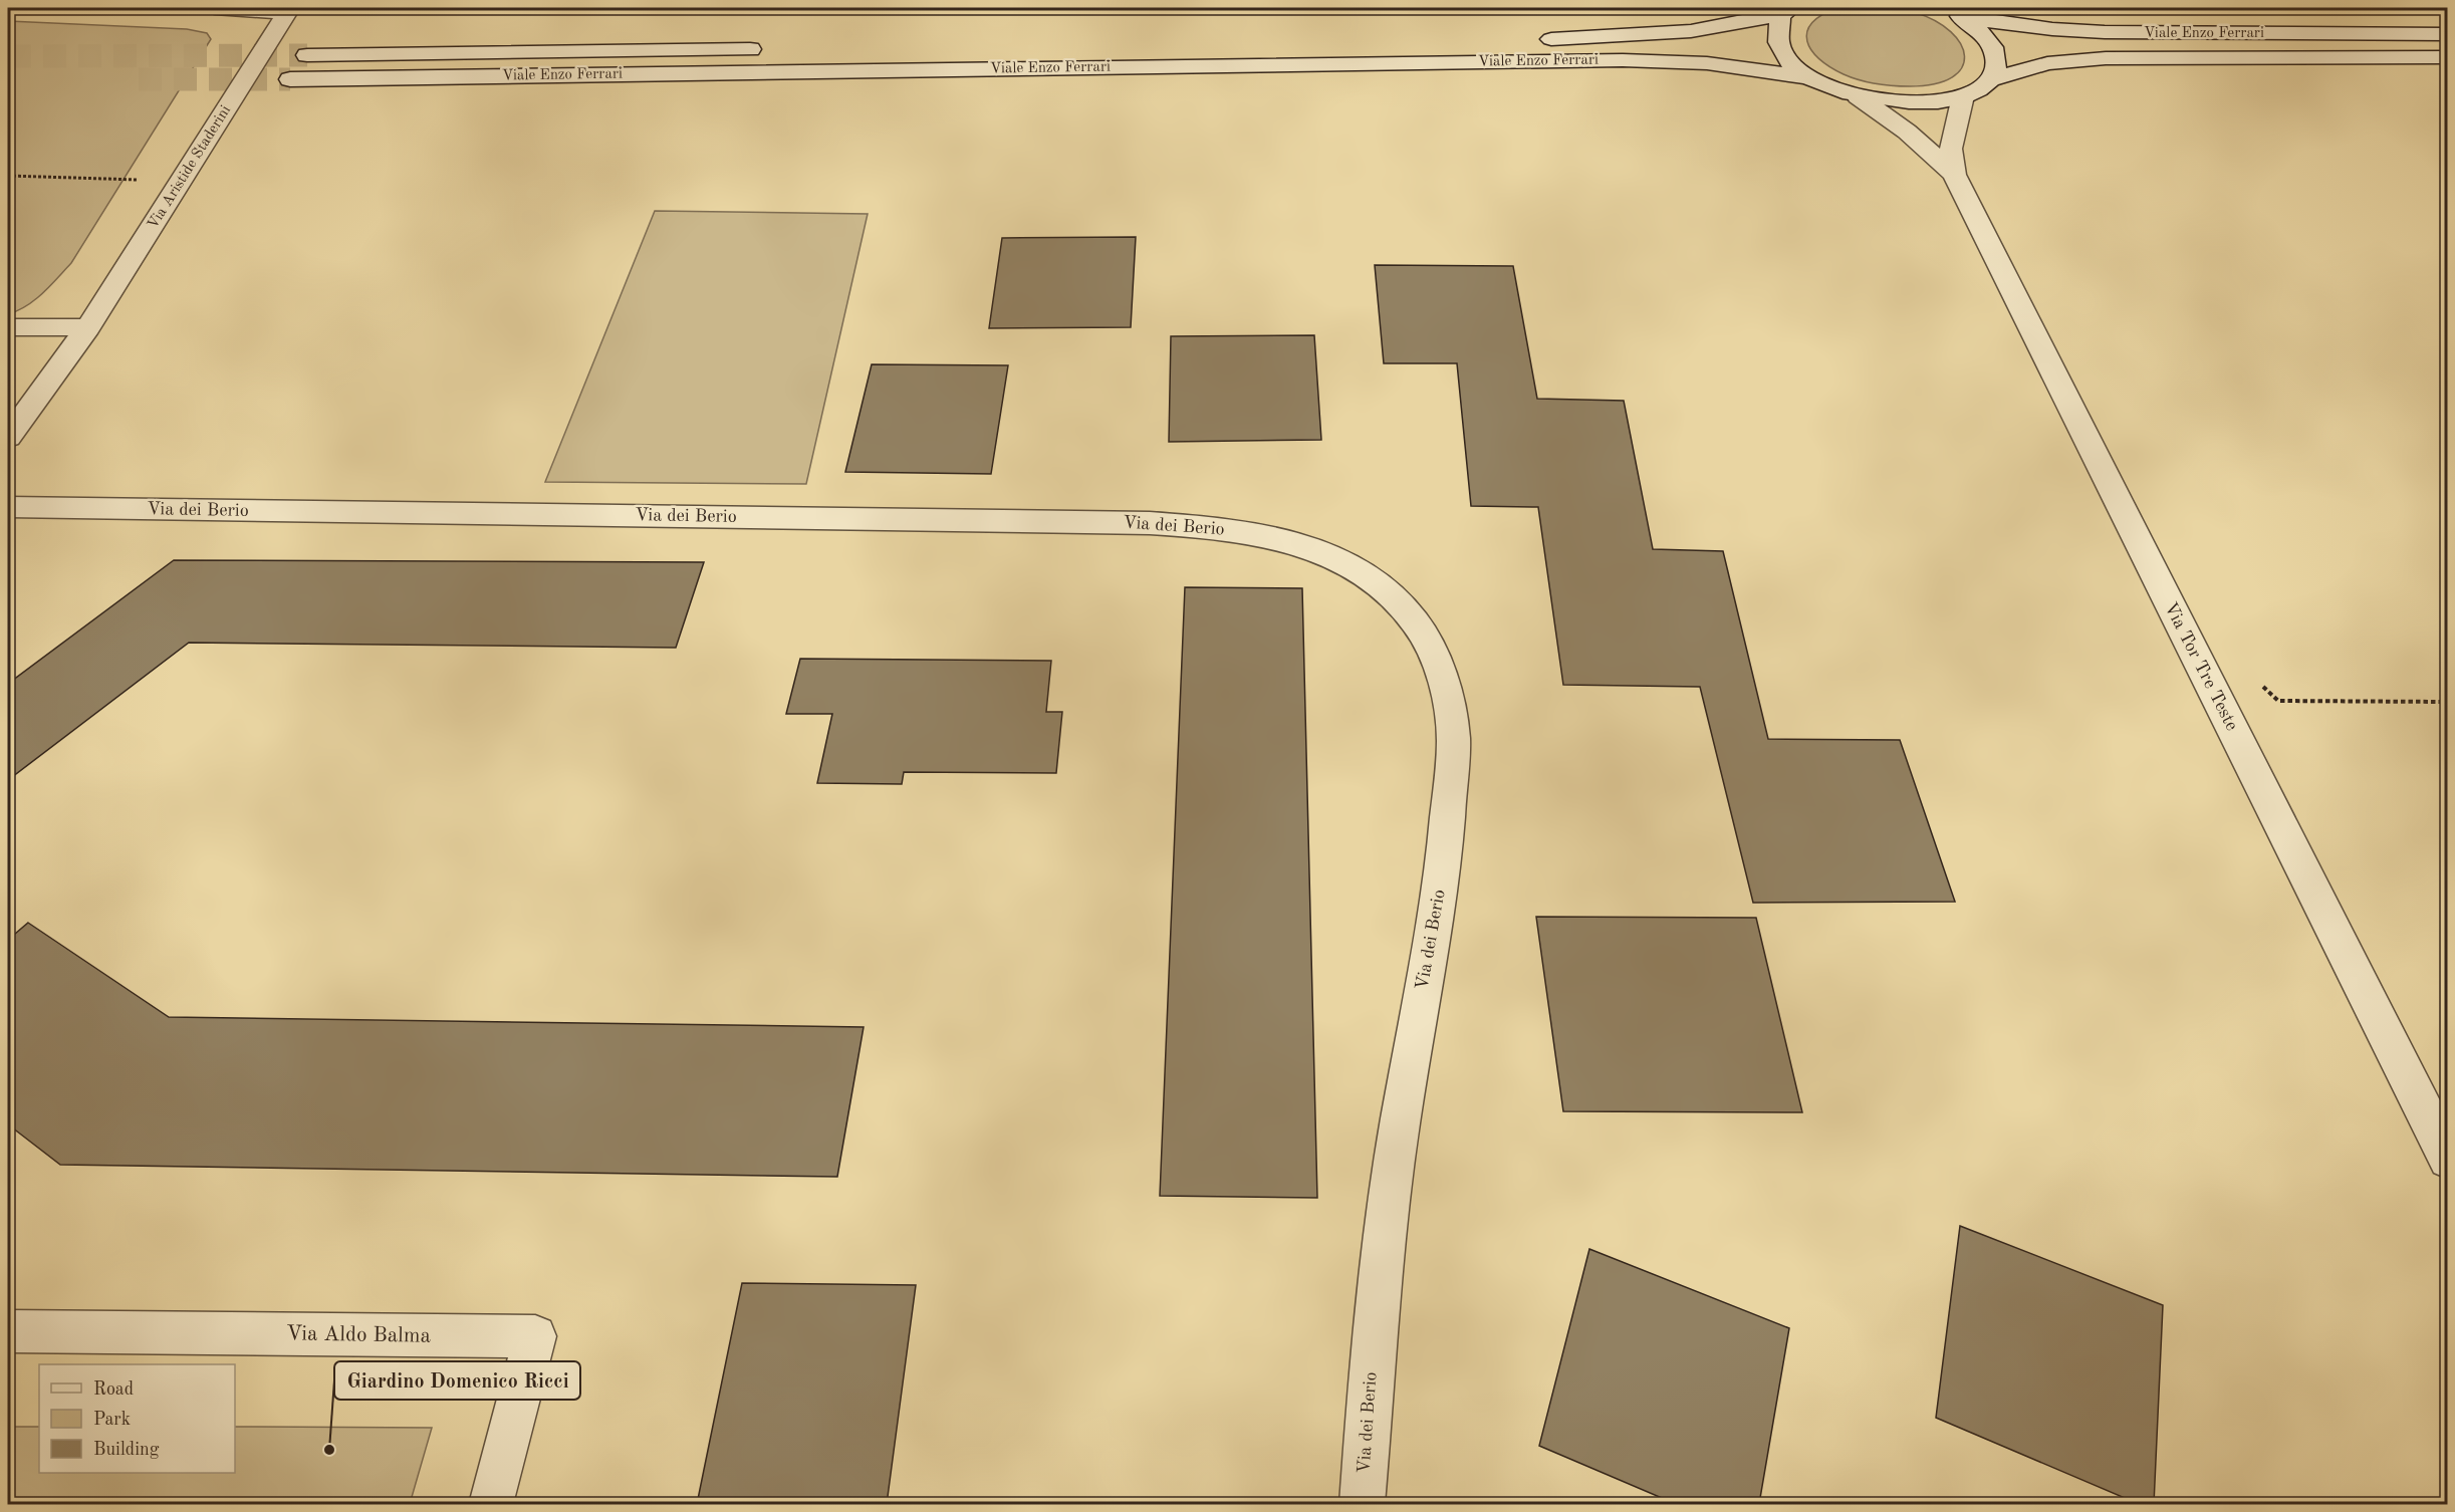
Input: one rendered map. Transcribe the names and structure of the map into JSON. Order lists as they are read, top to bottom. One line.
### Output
{"streets":{"street":["Viale Enzo Ferrari","Via Aristide Staderini","Via dei Berio","Via Tor Tre Teste","Via Aldo Balma"]},"places":["Giardino Domenico Ricci"],"legend":["Road","Park","Building"]}
